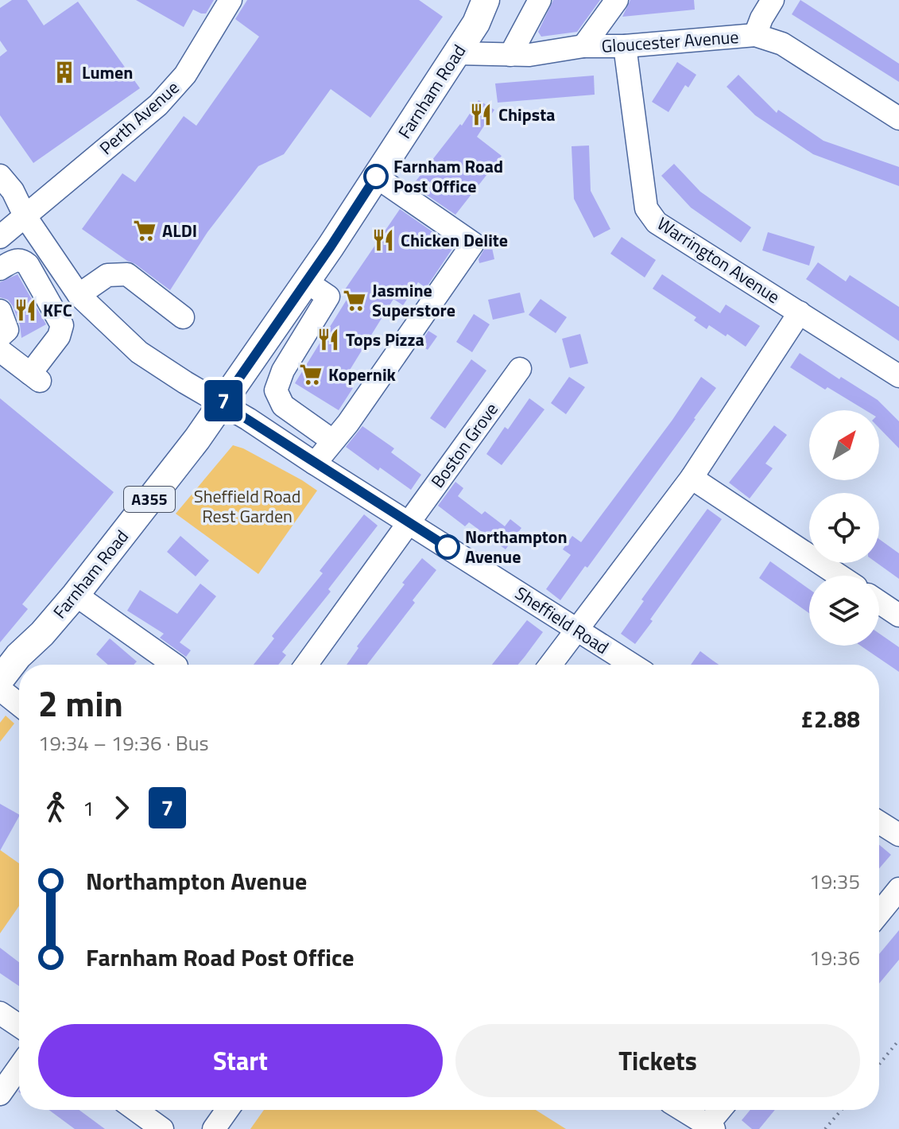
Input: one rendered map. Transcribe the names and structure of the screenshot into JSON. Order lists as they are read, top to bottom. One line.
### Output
{"streets":{"main road":["Farnham Road","A355"],"street":["Gloucester Avenue","Perth Avenue","Warrington Avenue","Boston Grove","Sheffield Road"]},"crossings":[["Gloucester Avenue","Farnham Road"],["Gloucester Avenue","Warrington Avenue"],["Farnham Road","Sheffield Road"],["Perth Avenue","Sheffield Road"],["Boston Grove","Sheffield Road"]],"parks":["Sheffield Road Rest Garden"],"places":{"building":["Lumen"],"restaurant":["Chipsta","Chicken Delite","KFC","Tops Pizza"],"other":["Farnham Road Post Office","Northampton Avenue"],"supermarket":["ALDI","Jasmine Superstore","Kopernik"]},"lines":["bus line 7"],"north":"top right","page":{"on_map":"7","heading":["2 min","19:34 – 19:36 · Bus","£2.88"],"legs":["1","7"],"list":[{"name":"Northampton Avenue","value":"19:35"},{"name":"Farnham Road Post Office","value":"19:36"}],"buttons":["Start","Tickets"]}}
